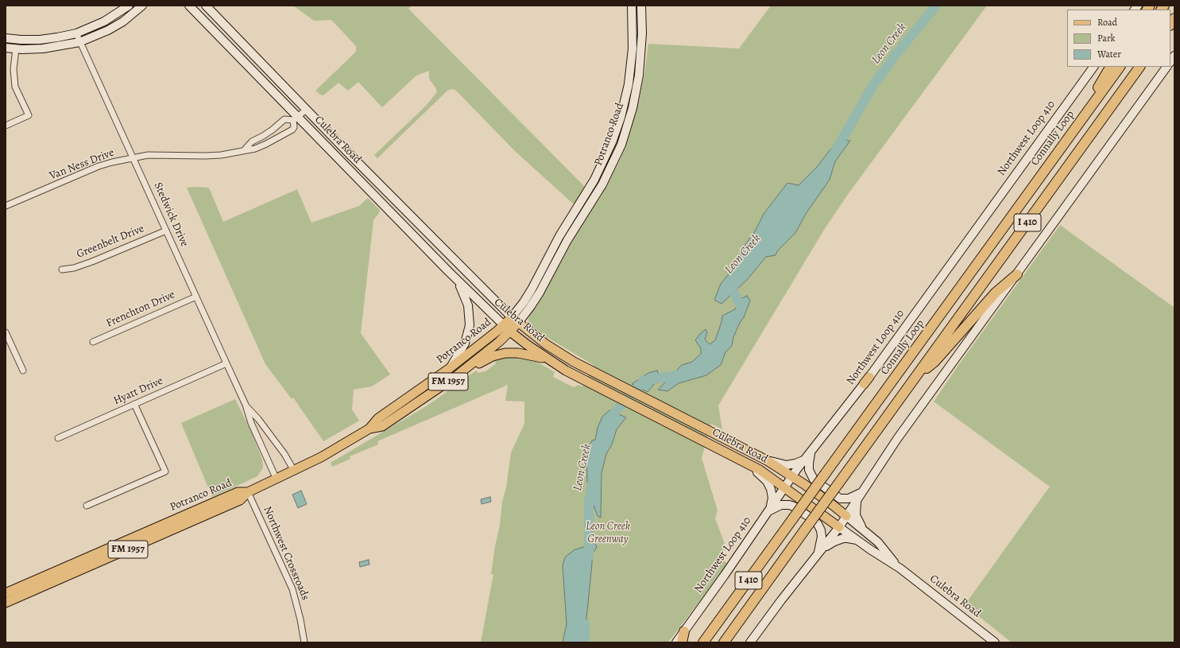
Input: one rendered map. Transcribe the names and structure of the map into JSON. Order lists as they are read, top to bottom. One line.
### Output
{"streets":{"highway":["Connally Loop","I 410"],"main road":["Potranco Road","Northwest Loop 410","Culebra Road","FM 1957"],"street":["Van Ness Drive","Stedwick Drive","Greenbelt Drive","Frenchton Drive","Hyatt Drive","Northwest Crossroads"]},"crossings":[["Potranco Road","Culebra Road"],["Potranco Road","FM 1957"],["Potranco Road","Northwest Crossroads"],["Northwest Loop 410","Culebra Road"],["Culebra Road","Van Ness Drive"],["Van Ness Drive","Stedwick Drive"],["Stedwick Drive","Greenbelt Drive"],["Stedwick Drive","Frenchton Drive"],["Stedwick Drive","FM 1957"],["Stedwick Drive","Hyatt Drive"],["FM 1957","Northwest Crossroads"]],"water":["Leon Creek"],"parks":["Leon Creek Greenway"],"legend":["Road","Park","Water"]}
